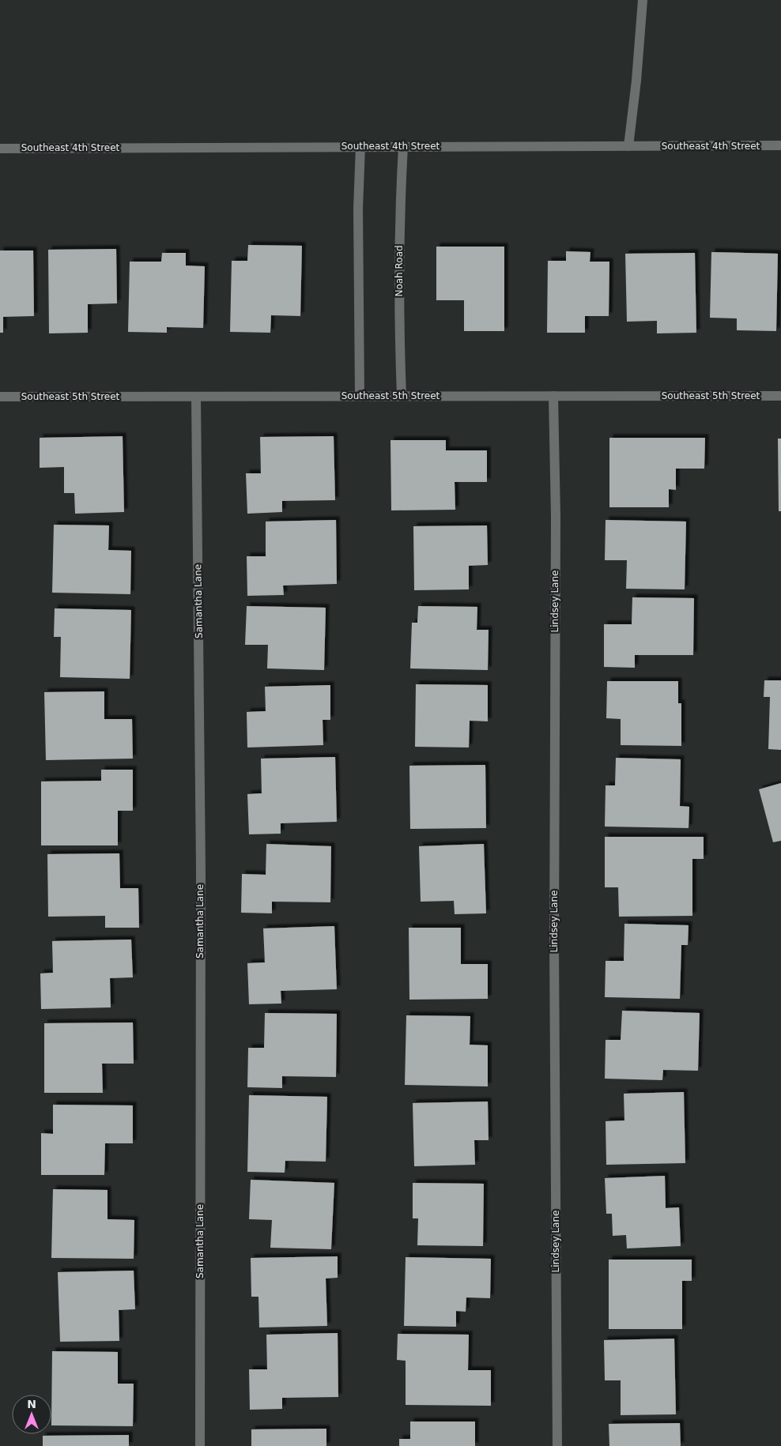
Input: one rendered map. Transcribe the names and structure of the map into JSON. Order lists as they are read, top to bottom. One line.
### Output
{"streets":{"street":["Southeast 4th Street","Noah Road","Southeast 5th Street","Samantha Lane","Lindsey Lane"]},"crossings":[["Southeast 4th Street","Noah Road"],["Noah Road","Southeast 5th Street"],["Southeast 5th Street","Samantha Lane"],["Southeast 5th Street","Lindsey Lane"]],"north":"top"}
